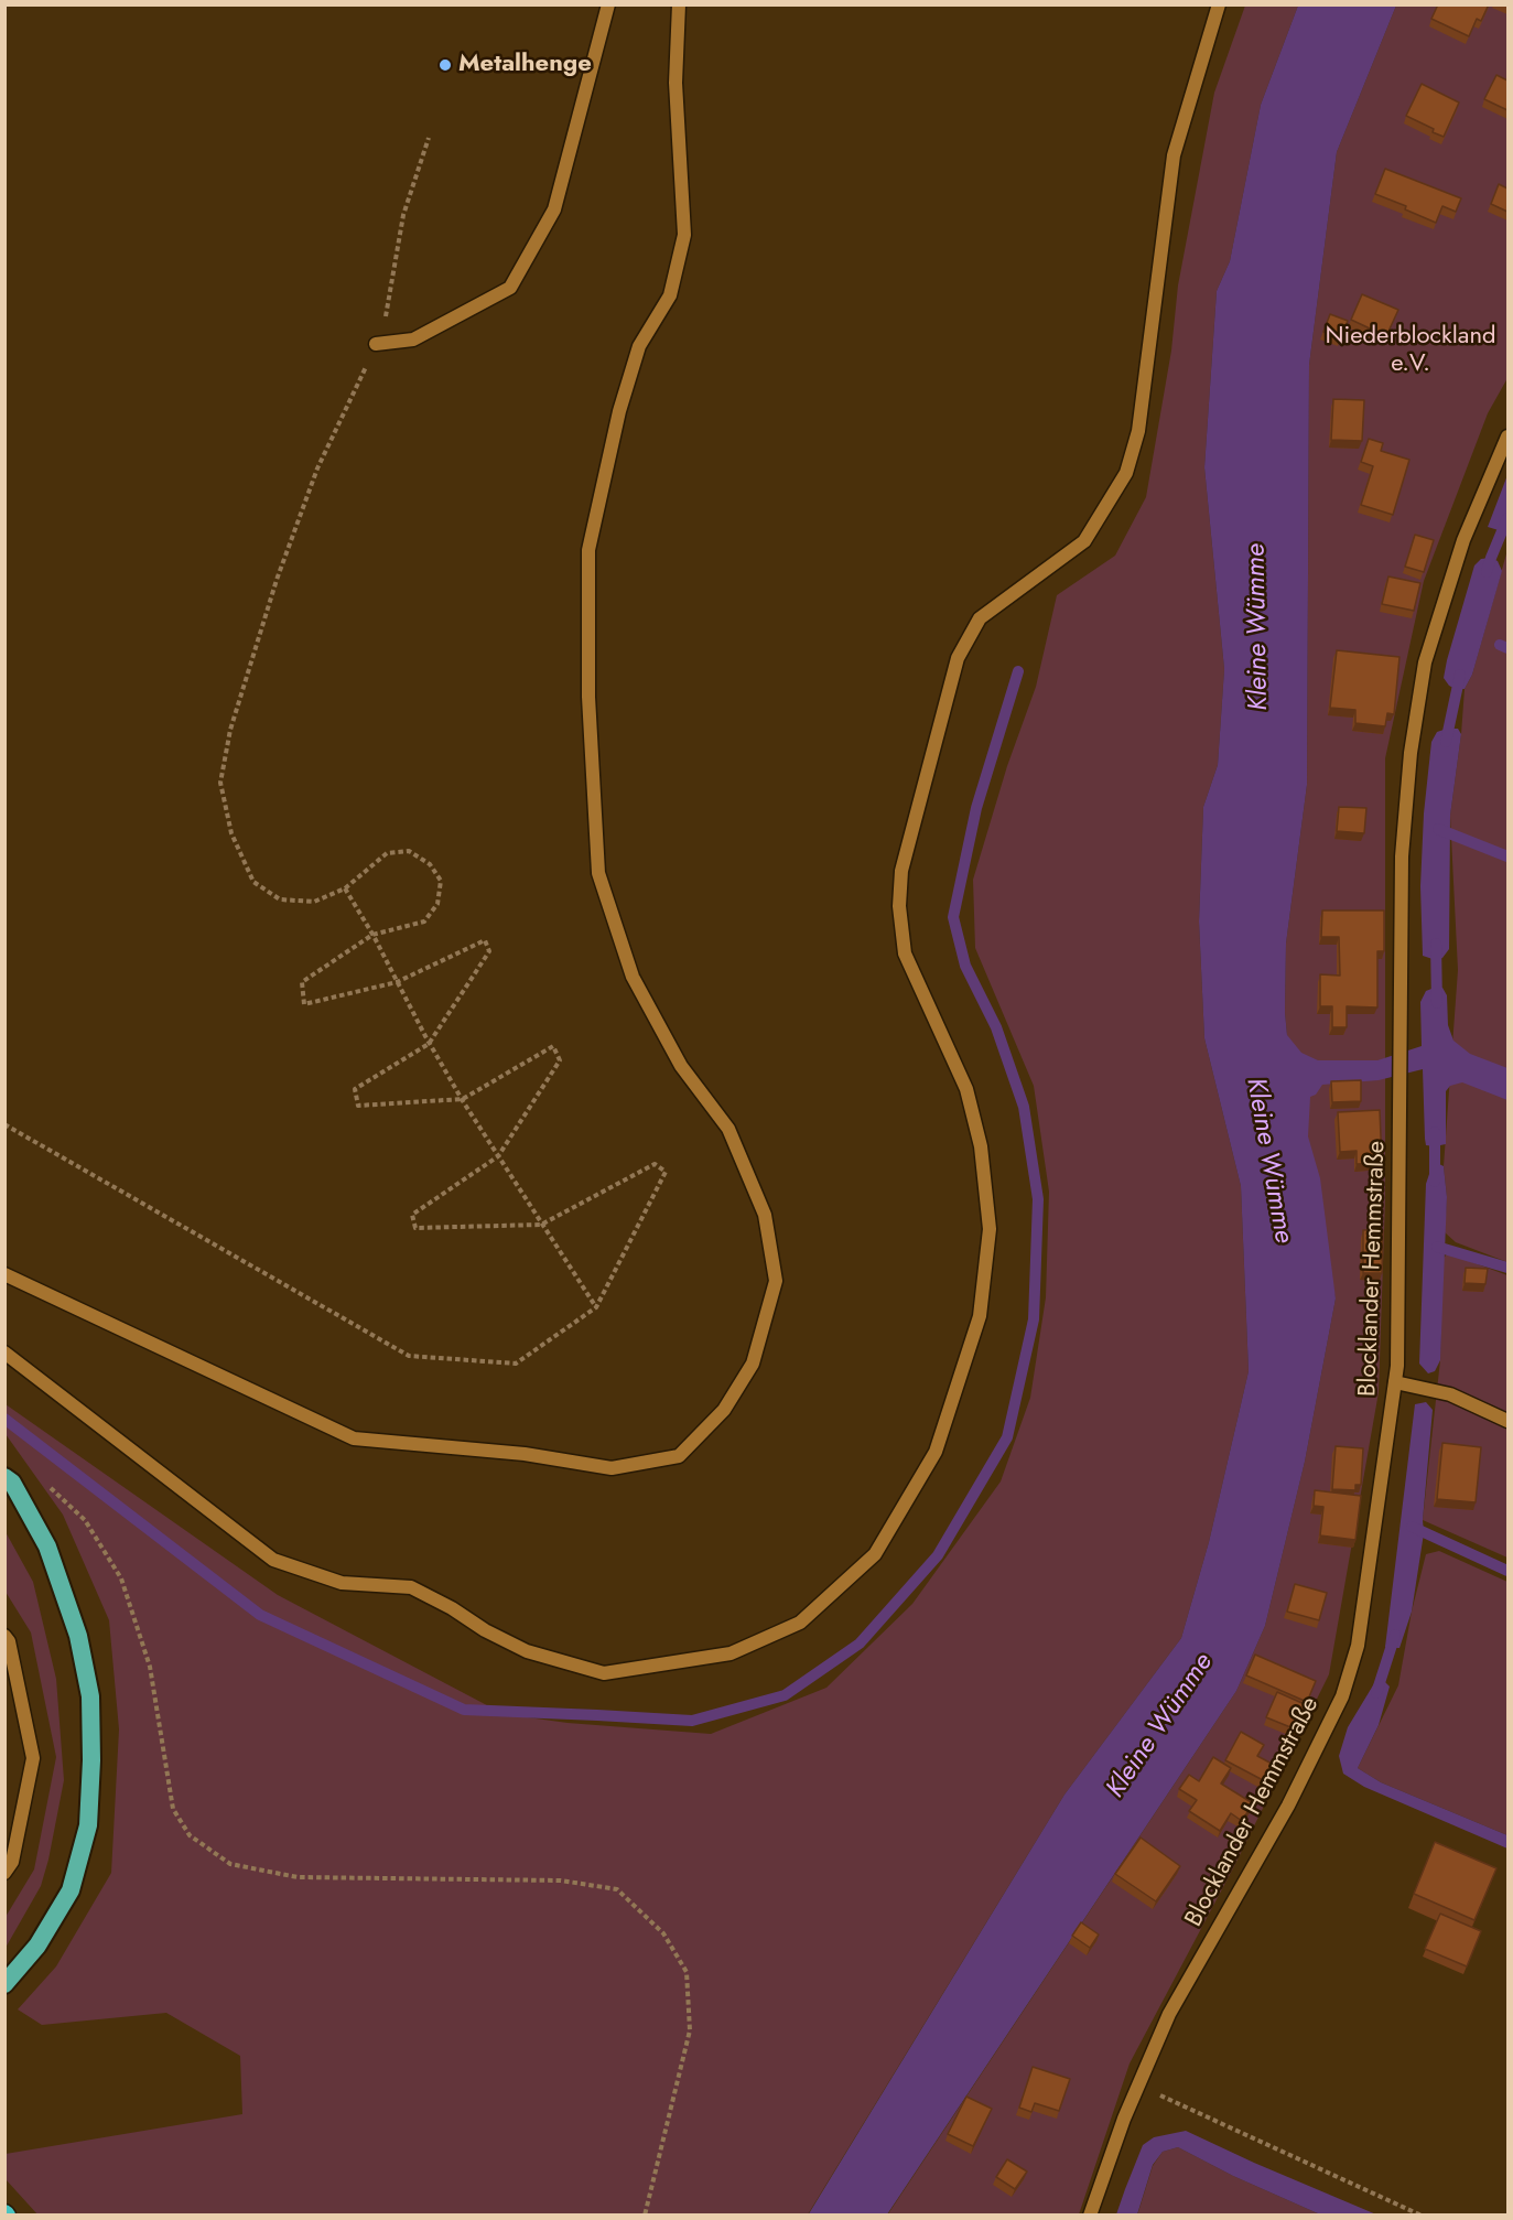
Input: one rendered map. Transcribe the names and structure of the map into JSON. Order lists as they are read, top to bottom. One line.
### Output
{"streets":{"street":["Blocklander Hemmstraße"]},"water":["Kleine Wümme"],"parks":["Niederblockland e.V."],"places":["Metalhenge"]}
